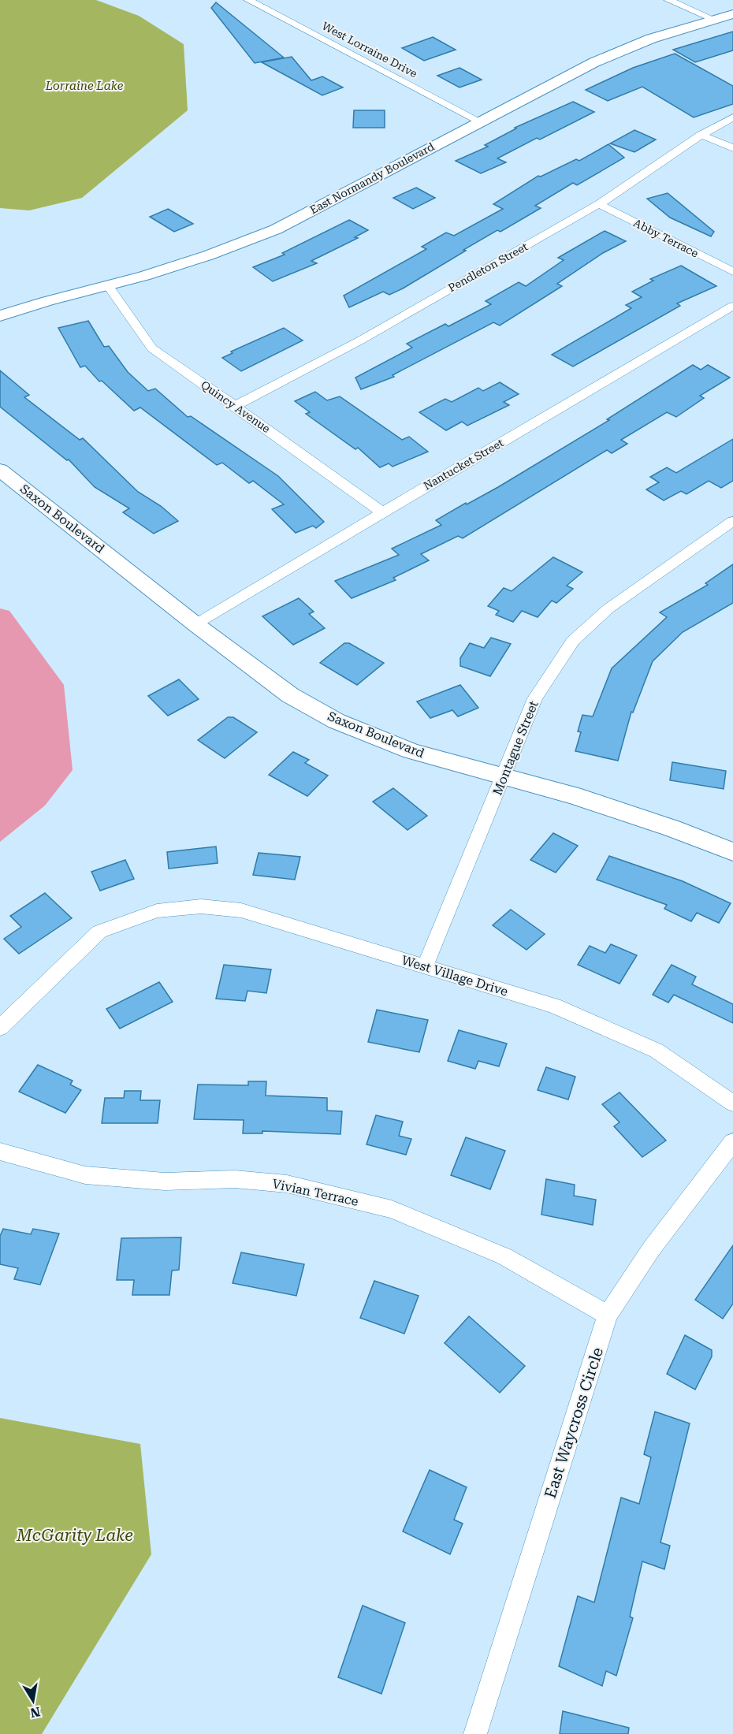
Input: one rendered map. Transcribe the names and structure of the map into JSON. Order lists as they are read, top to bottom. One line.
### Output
{"streets":{"street":["West Lorraine Drive","East Normandy Boulevard","Abby Terrace","Pendleton Street","Quincy Avenue","Nantucket Street","Saxon Boulevard","Montague Street","West Village Drive","Vivian Terrace","East Waycross Circle"]},"crossings":[["West Lorraine Drive","East Normandy Boulevard"],["East Normandy Boulevard","Quincy Avenue"],["Abby Terrace","Pendleton Street"],["Pendleton Street","Quincy Avenue"],["Quincy Avenue","Nantucket Street"],["Nantucket Street","Saxon Boulevard"],["Saxon Boulevard","Montague Street"],["Montague Street","West Village Drive"],["Vivian Terrace","East Waycross Circle"]],"water":["Lorraine Lake","McGarity Lake"],"north":"bottom"}
